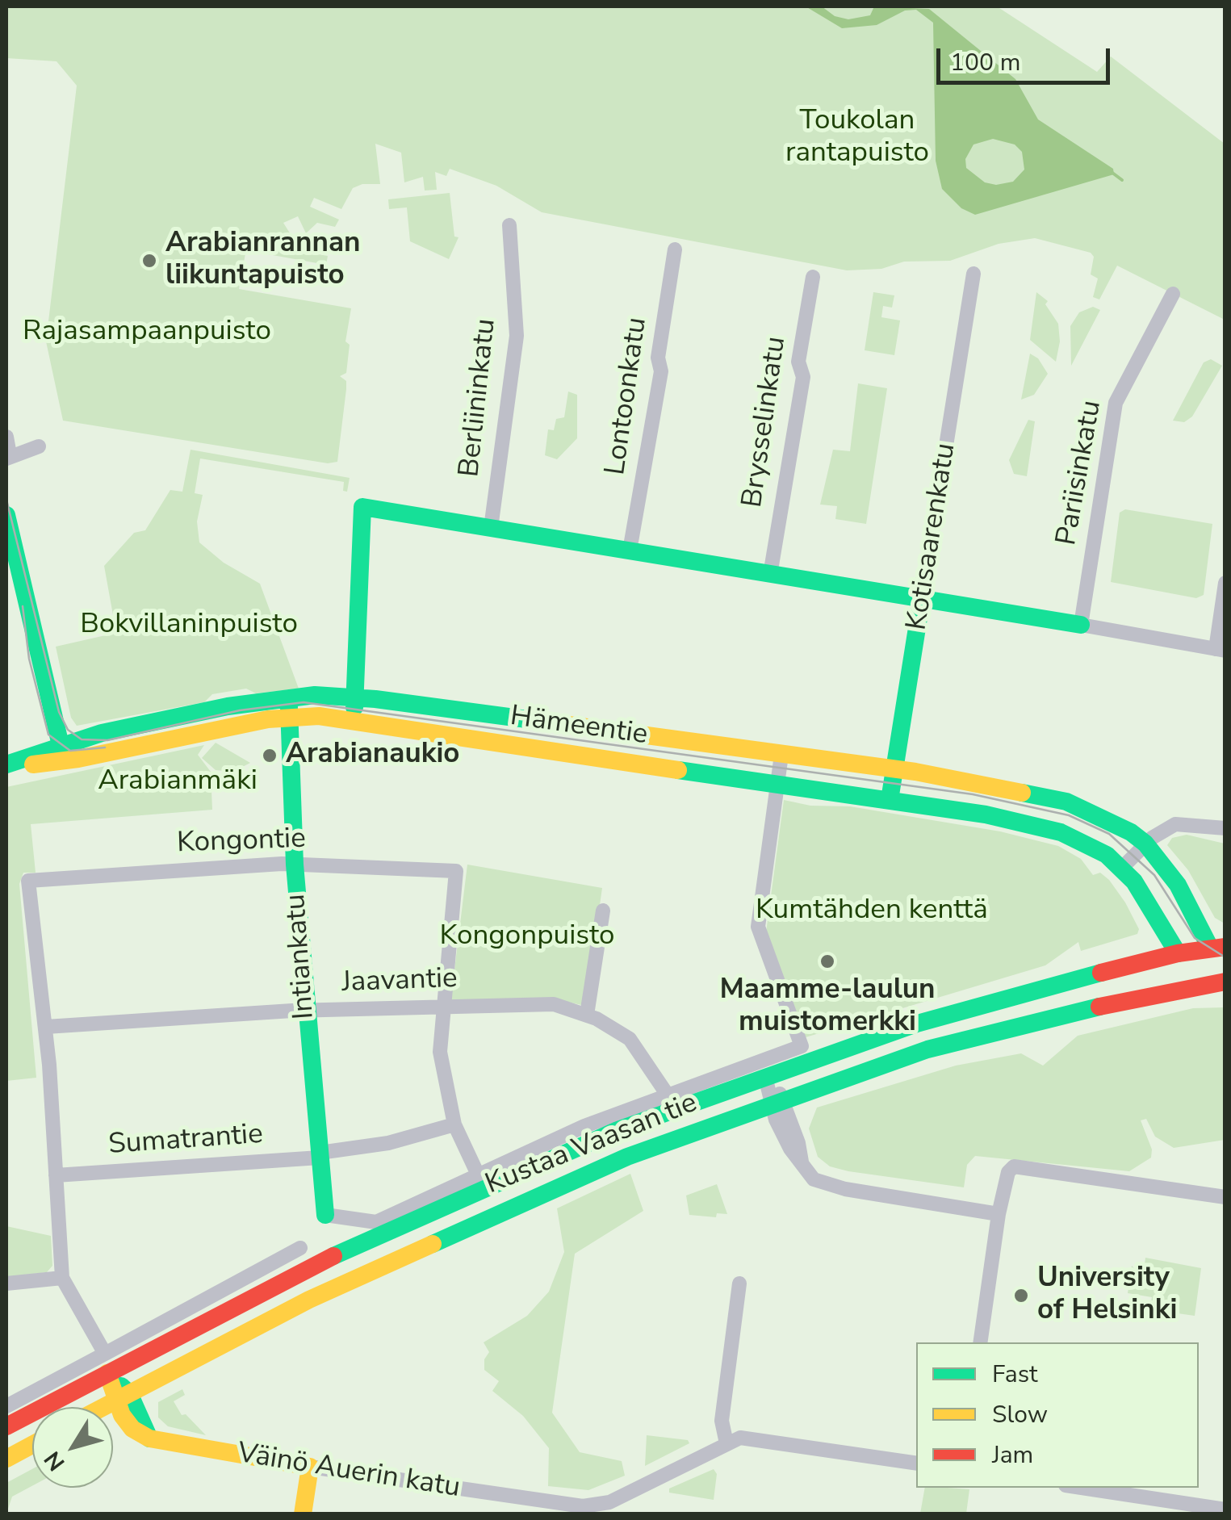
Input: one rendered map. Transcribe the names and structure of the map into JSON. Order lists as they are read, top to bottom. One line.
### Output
{"streets":{"main road":["Kotisaarenkatu","Hämeentie","Intiankatu","Kustaa Vaasan tie","Väinö Auerin katu"],"street":["Lontoonkatu","Berliininkatu","Brysselinkatu","Pariisinkatu","Kongontie","Jaavantie","Sumatrantie"]},"crossings":[["Kotisaarenkatu","Hämeentie"],["Hämeentie","Intiankatu"],["Hämeentie","Kustaa Vaasan tie"],["Kongontie","Intiankatu"],["Kongontie","Jaavantie"],["Intiankatu","Jaavantie"],["Intiankatu","Sumatrantie"],["Intiankatu","Kustaa Vaasan tie"],["Jaavantie","Kustaa Vaasan tie"],["Kustaa Vaasan tie","Väinö Auerin katu"]],"parks":["Toukolan rantapuisto","Rajasampaanpuisto","Bokvillaninpuisto","Arabianmäki","Kumtähden kenttä","Kongonpuisto"],"places":["Arabianrannan liikuntapuisto","Arabianaukio","Maamme-laulun muistomerkki","University of Helsinki"],"legend":["Fast","Slow","Jam"],"scale_bar":"100 m","north":"bottom left"}
